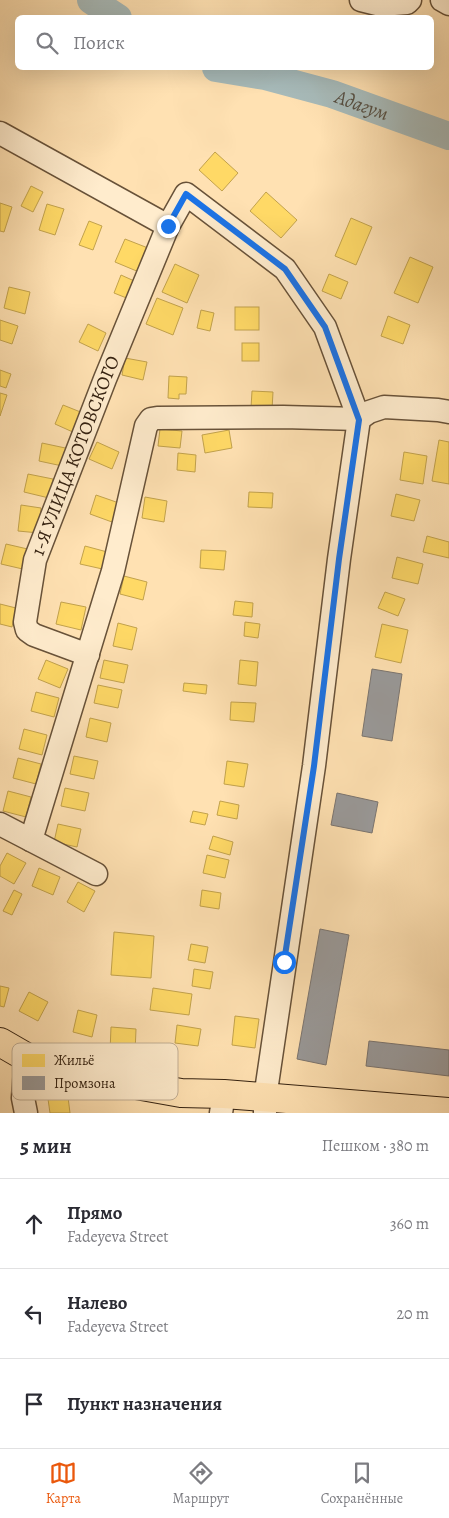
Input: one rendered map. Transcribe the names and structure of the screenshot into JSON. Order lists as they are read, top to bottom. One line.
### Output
{"streets":{"street":["1-Я УЛИЦА КОТОВСКОГО"]},"water":["Адагум"],"legend":["Жильё","Промзона"],"page":{"search":"Поиск","heading":["5 мин","Пешком · 380 m"],"list":[["Прямо","Fadeyeva Street","360 m"],["Налево","Fadeyeva Street","20 m"],"Пункт назначения"],"nav":["Карта","Маршрут","Сохранённые"]}}
